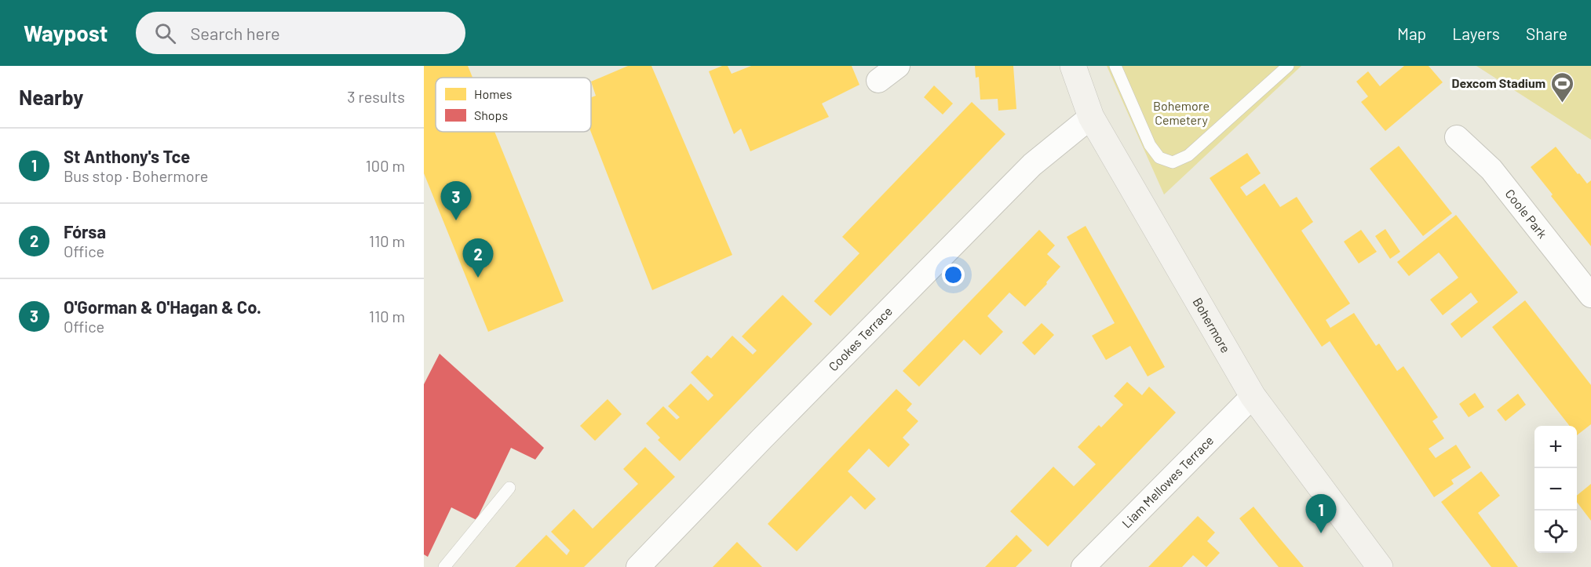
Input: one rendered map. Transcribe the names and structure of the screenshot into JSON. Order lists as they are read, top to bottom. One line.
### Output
{"streets":{"main road":["Bohermore"],"street":["Coole Park","Cookes Terrace","Liam Mellowes Terrace"]},"crossings":[["Bohermore","Cookes Terrace"],["Bohermore","Liam Mellowes Terrace"]],"parks":["Bohemore Cemetery"],"places":{"sports":["Dexcom Stadium"]},"legend":["Homes","Shops"],"page":{"header":"Waypost","search":"Search here","nav":["Map","Layers","Share"],"heading":["Nearby","3 results"],"list":[{"mark":"1","name":"St Anthony's Tce","note":"Bus stop · Bohermore","value":"100 m"},{"mark":"2","name":"Fórsa","note":"Office","value":"110 m"},{"mark":"3","name":"O'Gorman & O'Hagan & Co.","note":"Office","value":"110 m"}],"pins":["3","2","1"],"map_buttons":["+","−"]}}
